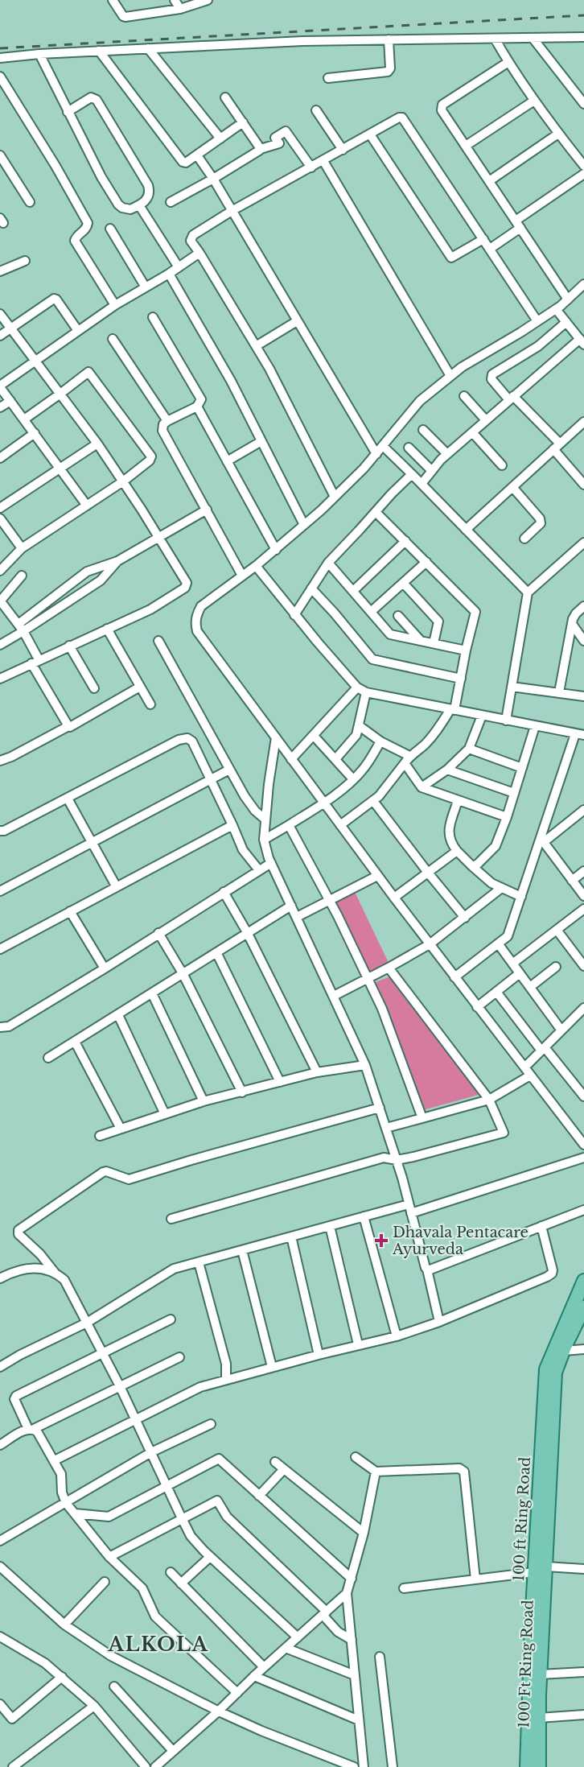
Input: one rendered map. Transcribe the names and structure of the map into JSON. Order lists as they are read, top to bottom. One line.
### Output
{"streets":{"main road":["100 ft Ring Road","100 Ft Ring Road"]},"crossings":[["100 ft Ring Road","100 Ft Ring Road"]],"districts":["ALKOLA"],"places":{"health":["Dhavala Pentacare Ayurveda"]}}
